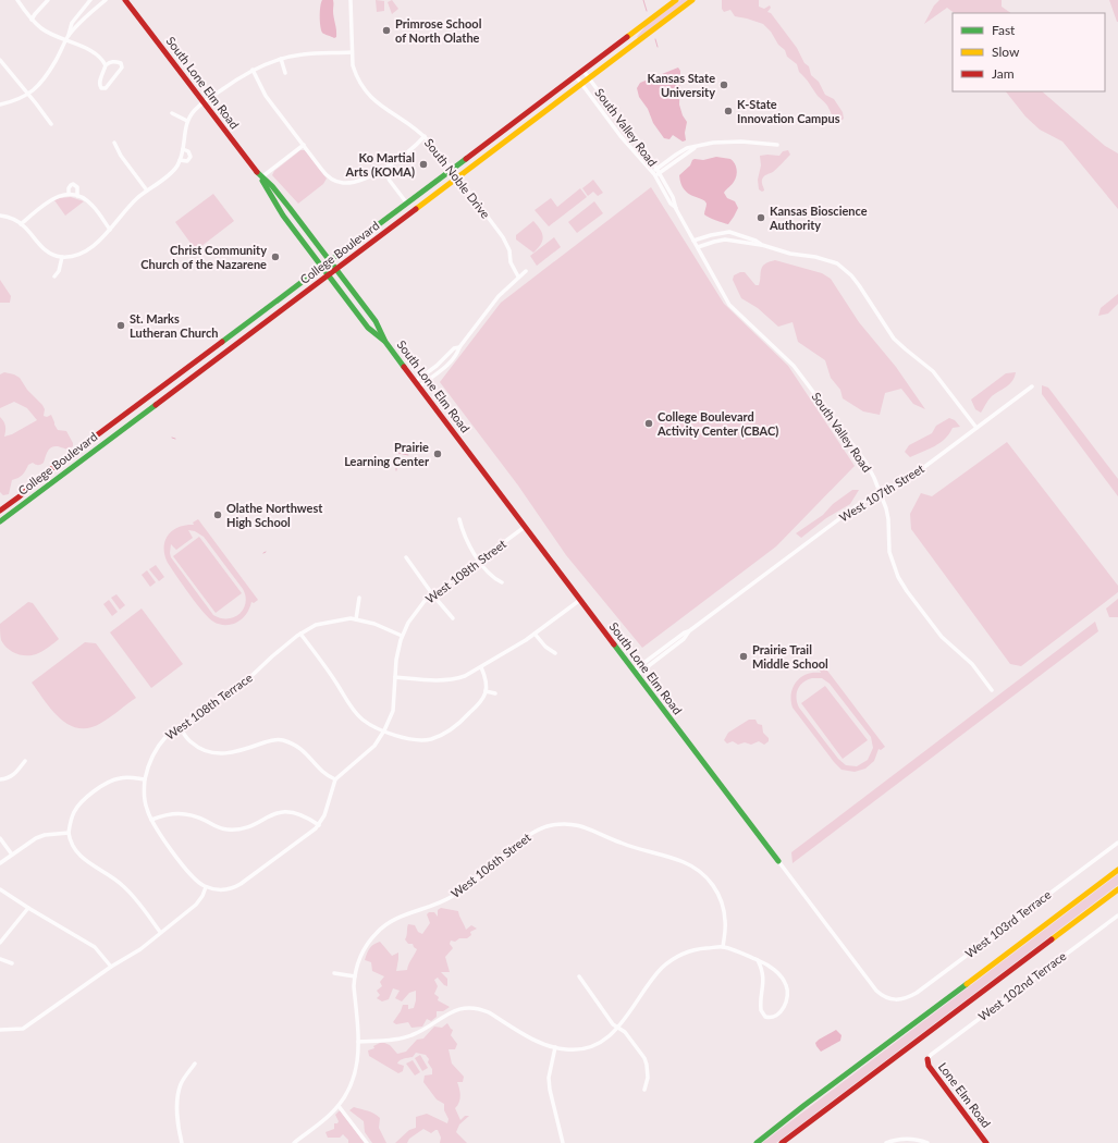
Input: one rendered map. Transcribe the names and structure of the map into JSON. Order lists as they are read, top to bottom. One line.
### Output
{"streets":{"main road":["South Lone Elm Road","College Boulevard","Lone Elm Road"],"street":["South Valley Road","South Noble Drive","West 107th Street","West 108th Street","West 108th Terrace","West 106th Street","West 103rd Terrace","West 102nd Terrace"]},"crossings":[["South Lone Elm Road","College Boulevard"],["South Lone Elm Road","West 107th Street"],["South Lone Elm Road","West 108th Street"],["South Lone Elm Road","West 103rd Terrace"],["South Valley Road","College Boulevard"],["South Valley Road","West 107th Street"],["South Noble Drive","College Boulevard"],["West 108th Street","West 108th Terrace"],["West 102nd Terrace","Lone Elm Road"]],"places":["Primrose School of North Olathe","Kansas State University","K-State Innovation Campus","Ko Martial Arts (KOMA)","Kansas Bioscience Authority","Christ Community Church of the Nazarene","St. Marks Lutheran Church","College Boulevard Activity Center (CBAC)","Prairie Learning Center","Olathe Northwest High School","Prairie Trail Middle School"],"legend":["Fast","Slow","Jam"]}
